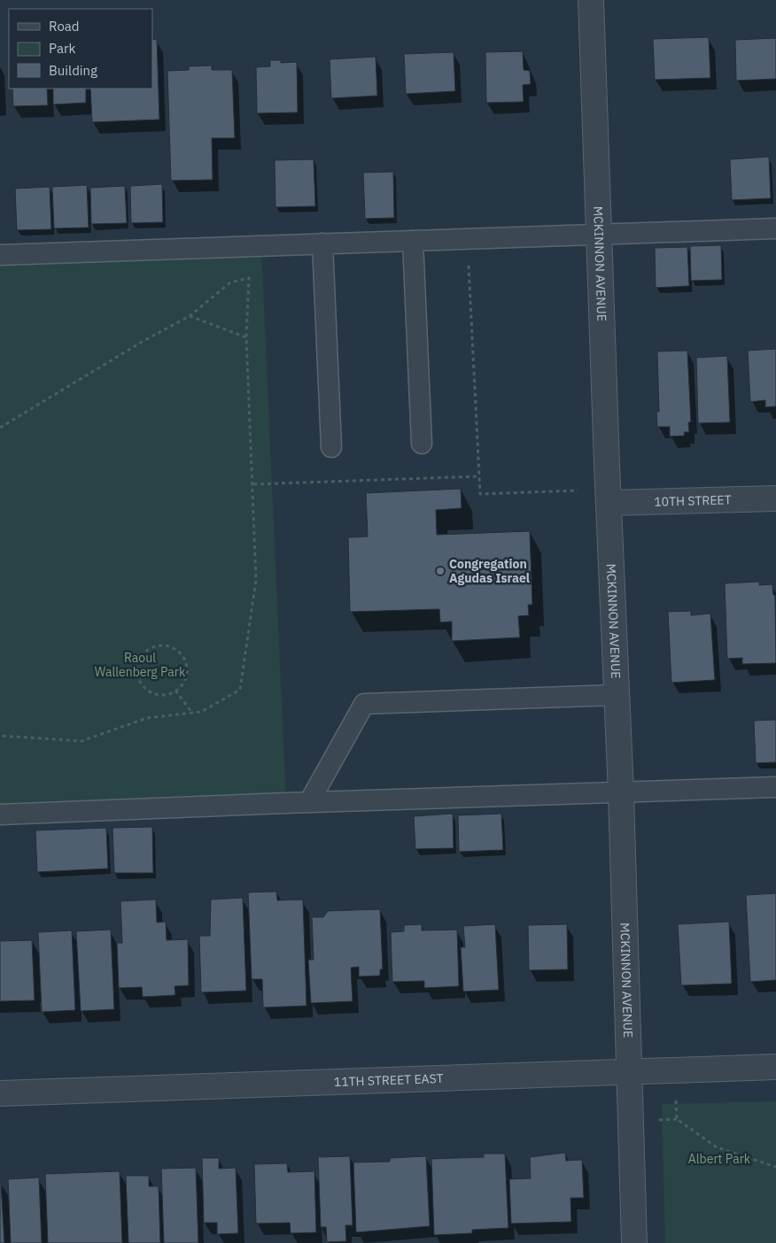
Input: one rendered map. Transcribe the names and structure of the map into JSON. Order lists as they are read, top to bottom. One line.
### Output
{"streets":{"street":["MCKINNON AVENUE","10TH STREET","11TH STREET EAST"]},"crossings":[["MCKINNON AVENUE","10TH STREET"],["MCKINNON AVENUE","11TH STREET EAST"]],"parks":["Raoul Wallenberg Park","Albert Park"],"places":["Congregation Agudas Israel"],"legend":["Road","Park","Building"]}
